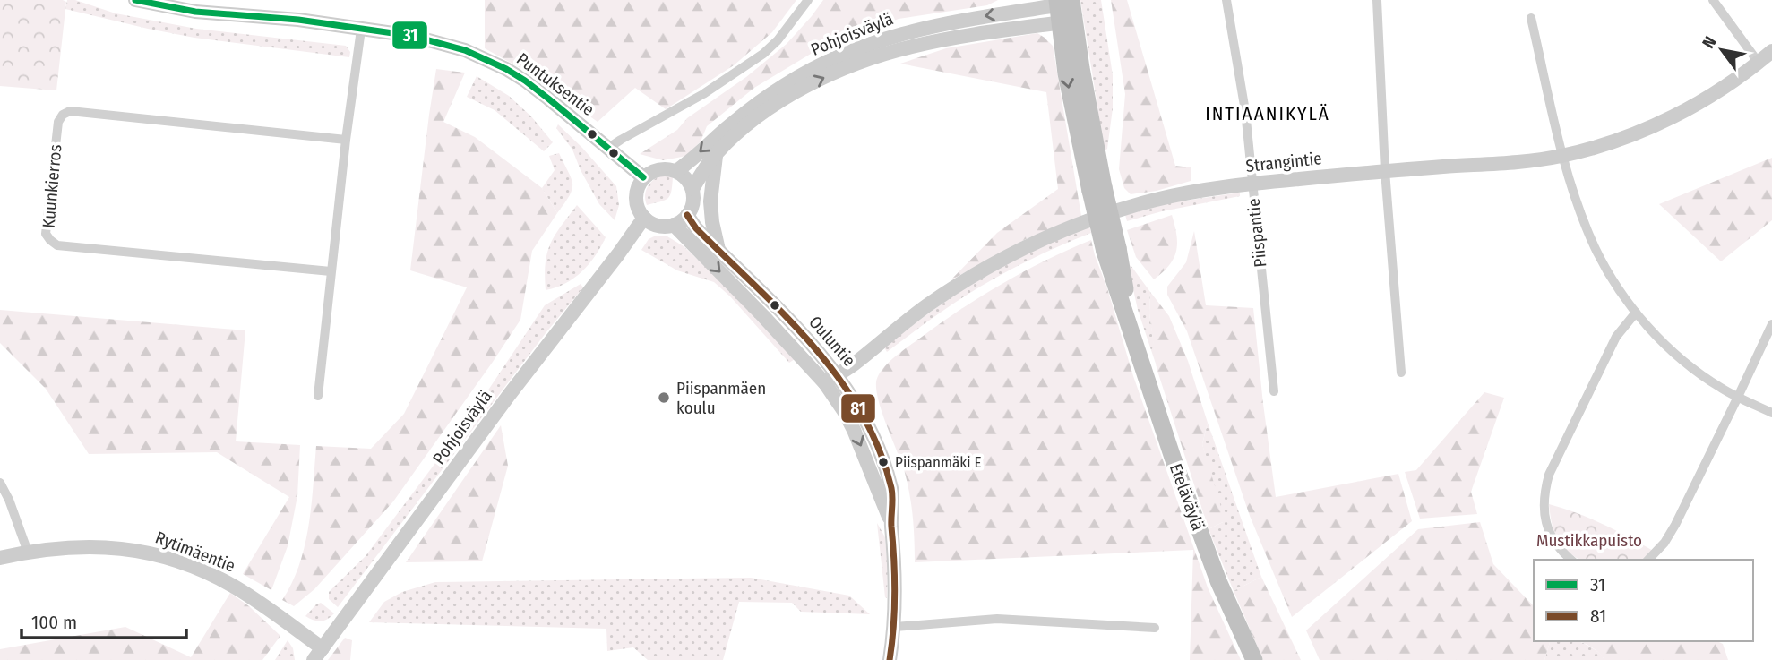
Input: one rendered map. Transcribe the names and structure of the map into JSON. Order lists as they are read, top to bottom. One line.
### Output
{"streets":{"highway":["Eteläväylä"],"main road":["Pohjoisväylä","Puntuksentie","Strangintie","Ouluntie","Rytimäentie"],"street":["Kuunkierros","Piispantie"]},"crossings":[["Pohjoisväylä","Puntuksentie"],["Pohjoisväylä","Ouluntie"],["Pohjoisväylä","Eteläväylä"],["Pohjoisväylä","Rytimäentie"],["Puntuksentie","Ouluntie"],["Strangintie","Piispantie"],["Strangintie","Ouluntie"]],"districts":["INTIAANIKYLÄ"],"parks":["Mustikkapuisto"],"places":["Piispanmäen koulu","Piispanmäki E"],"lines":["transit line 31","transit line 81"],"legend":["31","81"],"scale_bar":"100 m","north":"top left"}
